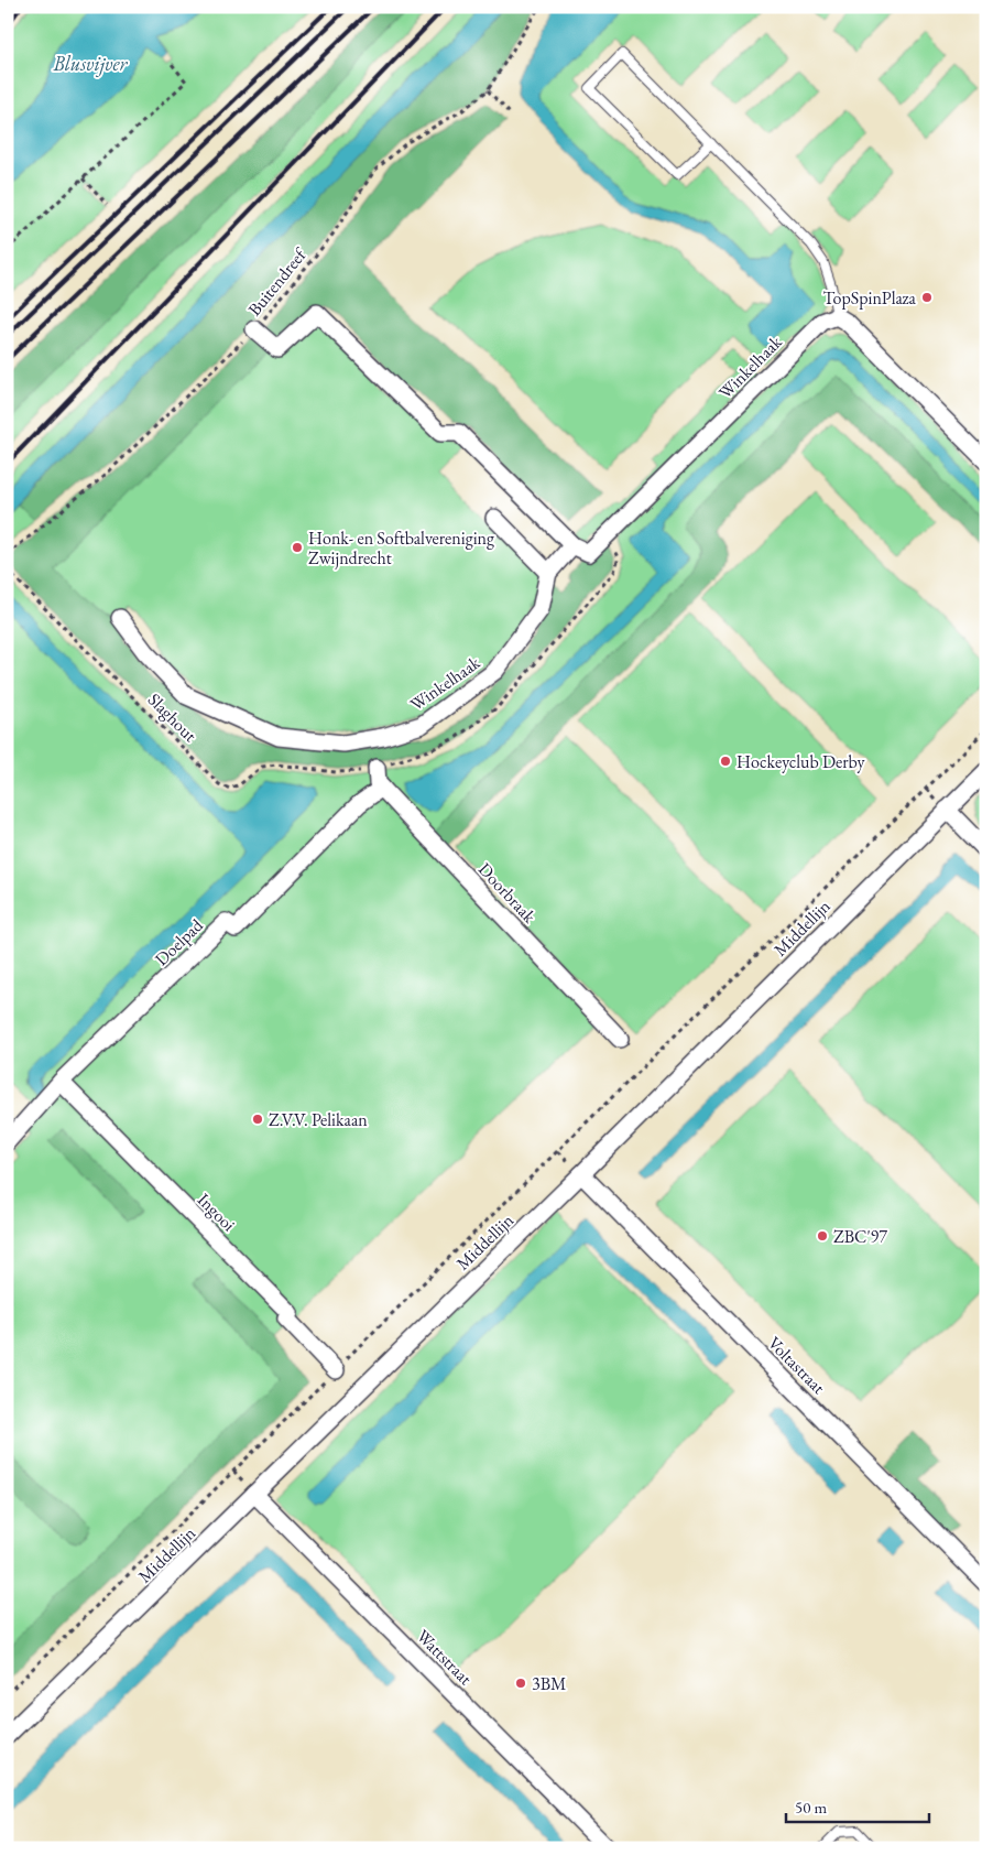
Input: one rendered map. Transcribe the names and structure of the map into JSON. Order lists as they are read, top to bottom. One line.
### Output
{"streets":{"street":["Winkelhaak","Doorbraak","Middellijn","Doelpad","Ingooi","Voltastraat","Wattstraat"],"path":["Buitendreef","Slaghout"]},"crossings":[["Doorbraak","Doelpad"],["Middellijn","Voltastraat"],["Middellijn","Wattstraat"],["Doelpad","Ingooi"]],"water":["Blusvijver"],"places":["TopSpinPlaza","Honk- en Softbalvereniging Zwijndrecht","Hockeyclub Derby","Z.V.V. Pelikaan","ZBC'97","3BM"],"scale_bar":"50 m"}
